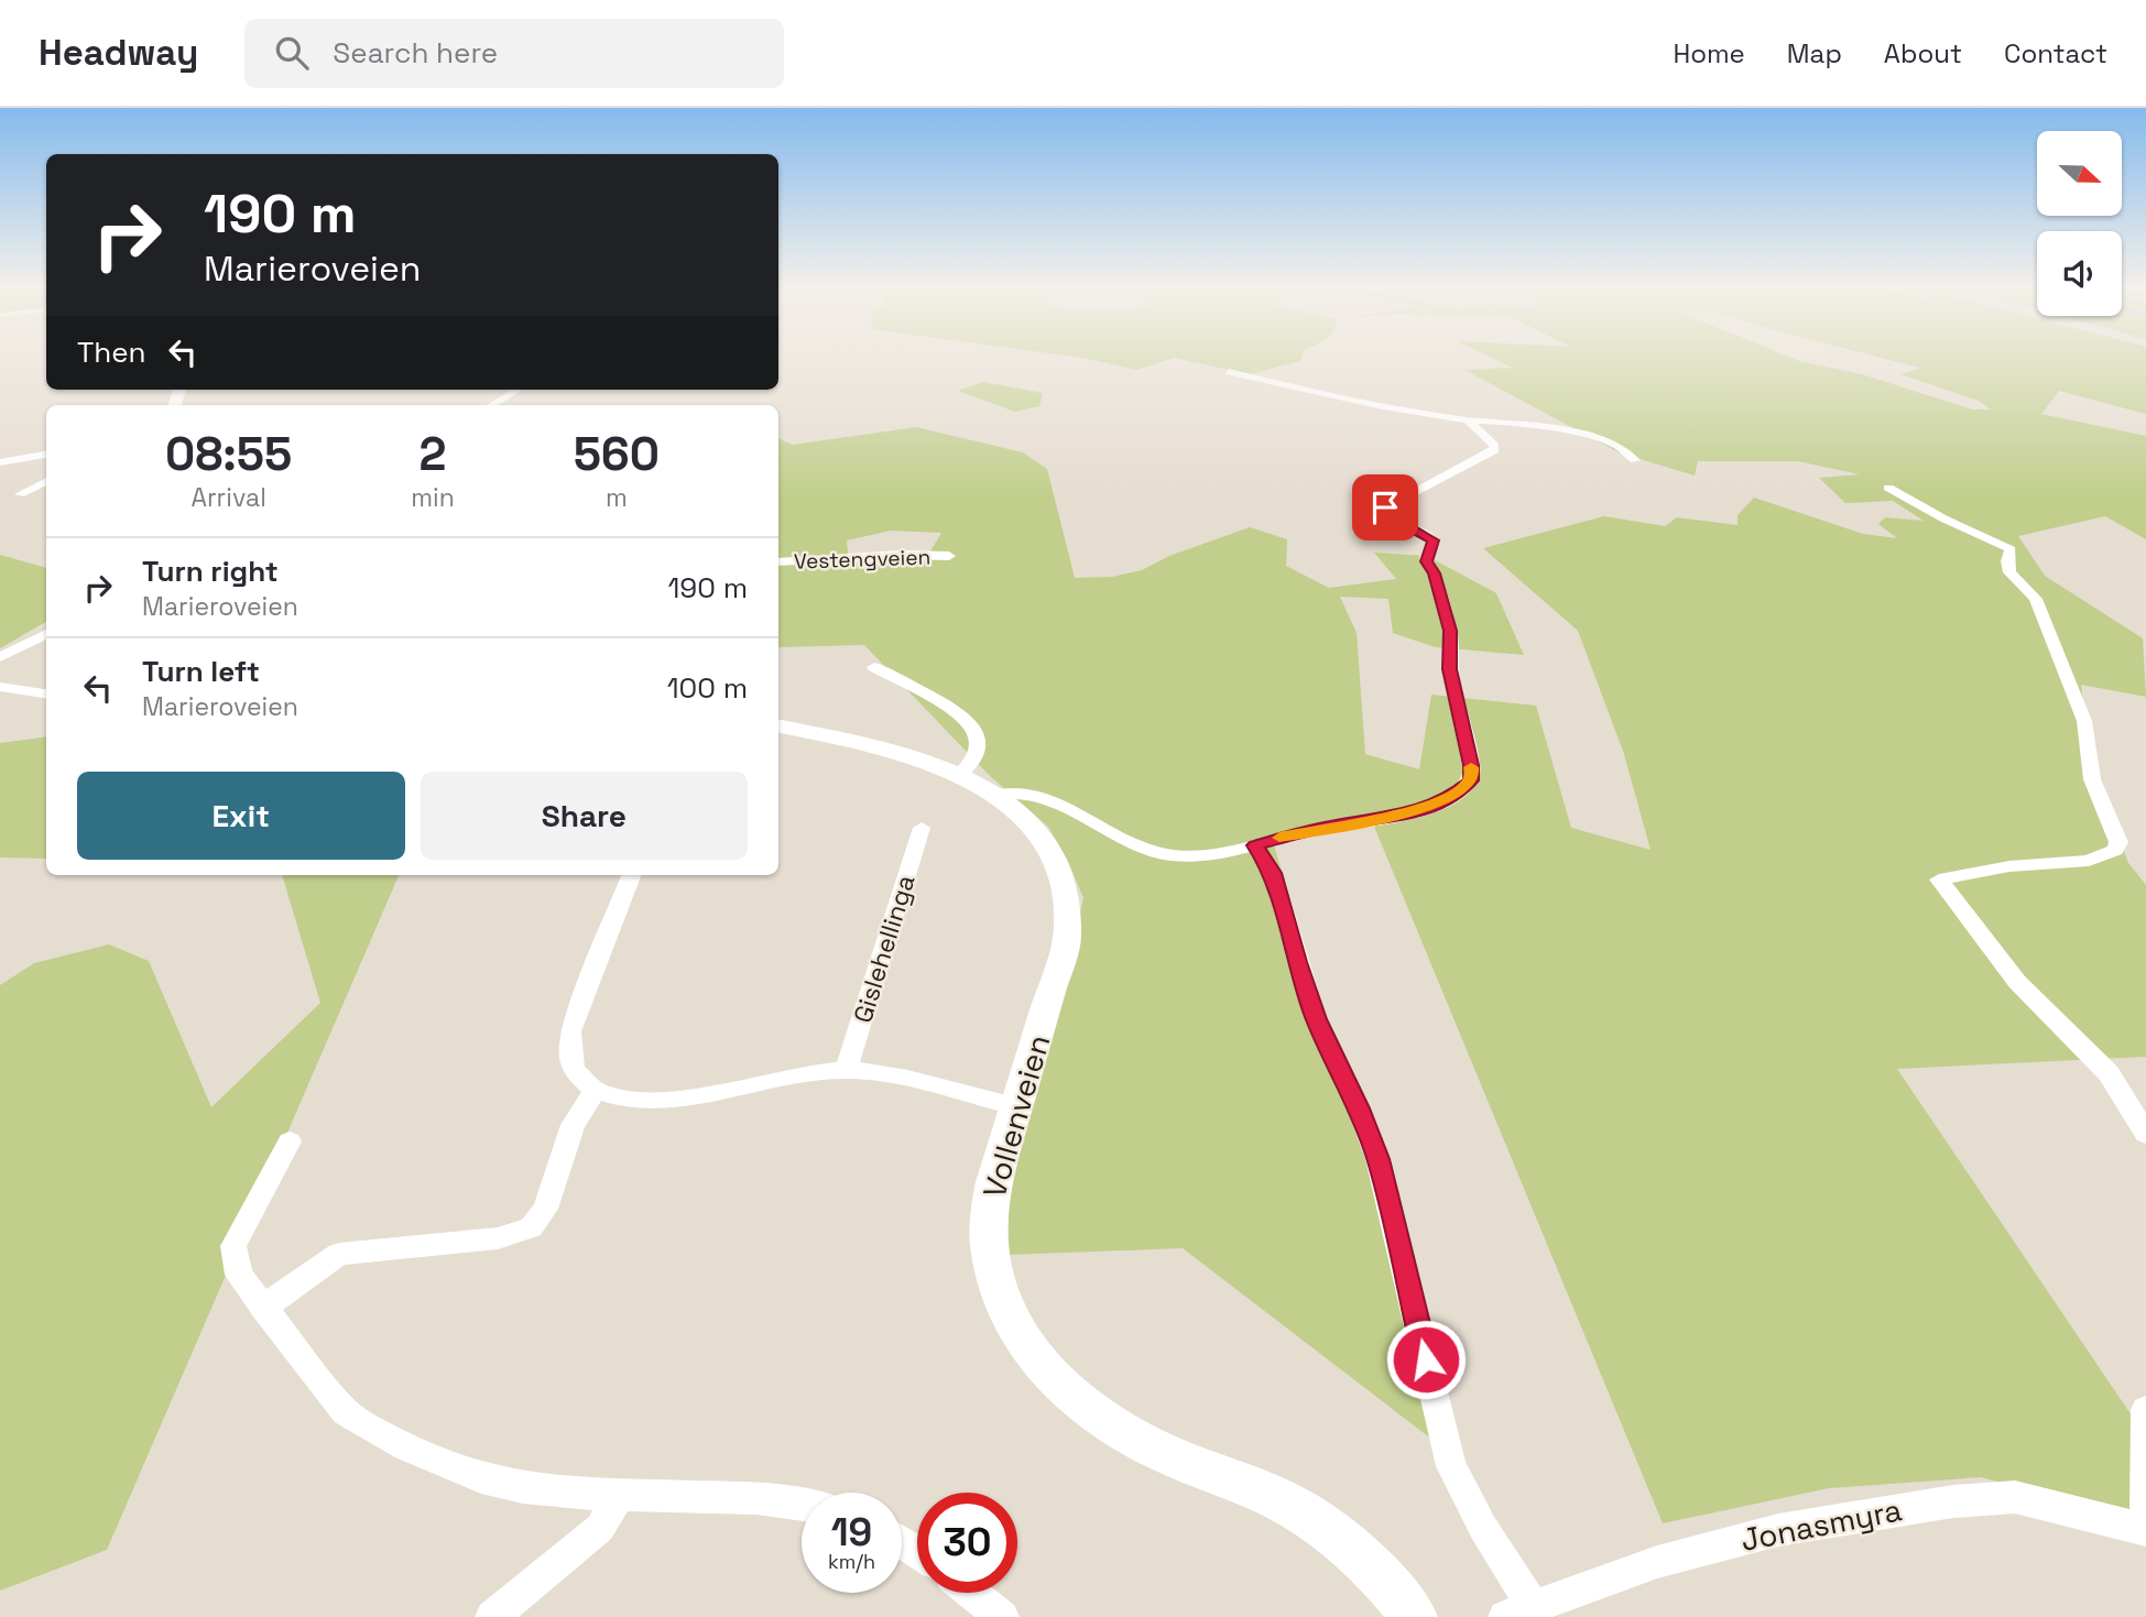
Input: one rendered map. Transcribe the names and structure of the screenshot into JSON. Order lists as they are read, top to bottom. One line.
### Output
{"streets":{"main road":["Vollenveien"],"street":["Vestengveien","Gislehellinga","Jonasmyra"]},"north":"right","page":{"header":"Headway","search":"Search here","nav":["Home","Map","About","Contact"],"turn":["190 m","Marieroveien"],"then":"Then","eta":["08:55","Arrival","2","min","560","m"],"list":[{"name":"Turn right","note":"Marieroveien","value":"190 m"},{"name":"Turn left","note":"Marieroveien","value":"100 m"}],"buttons":["Exit","Share"],"speed":"19 km/h","limit":"30"}}
